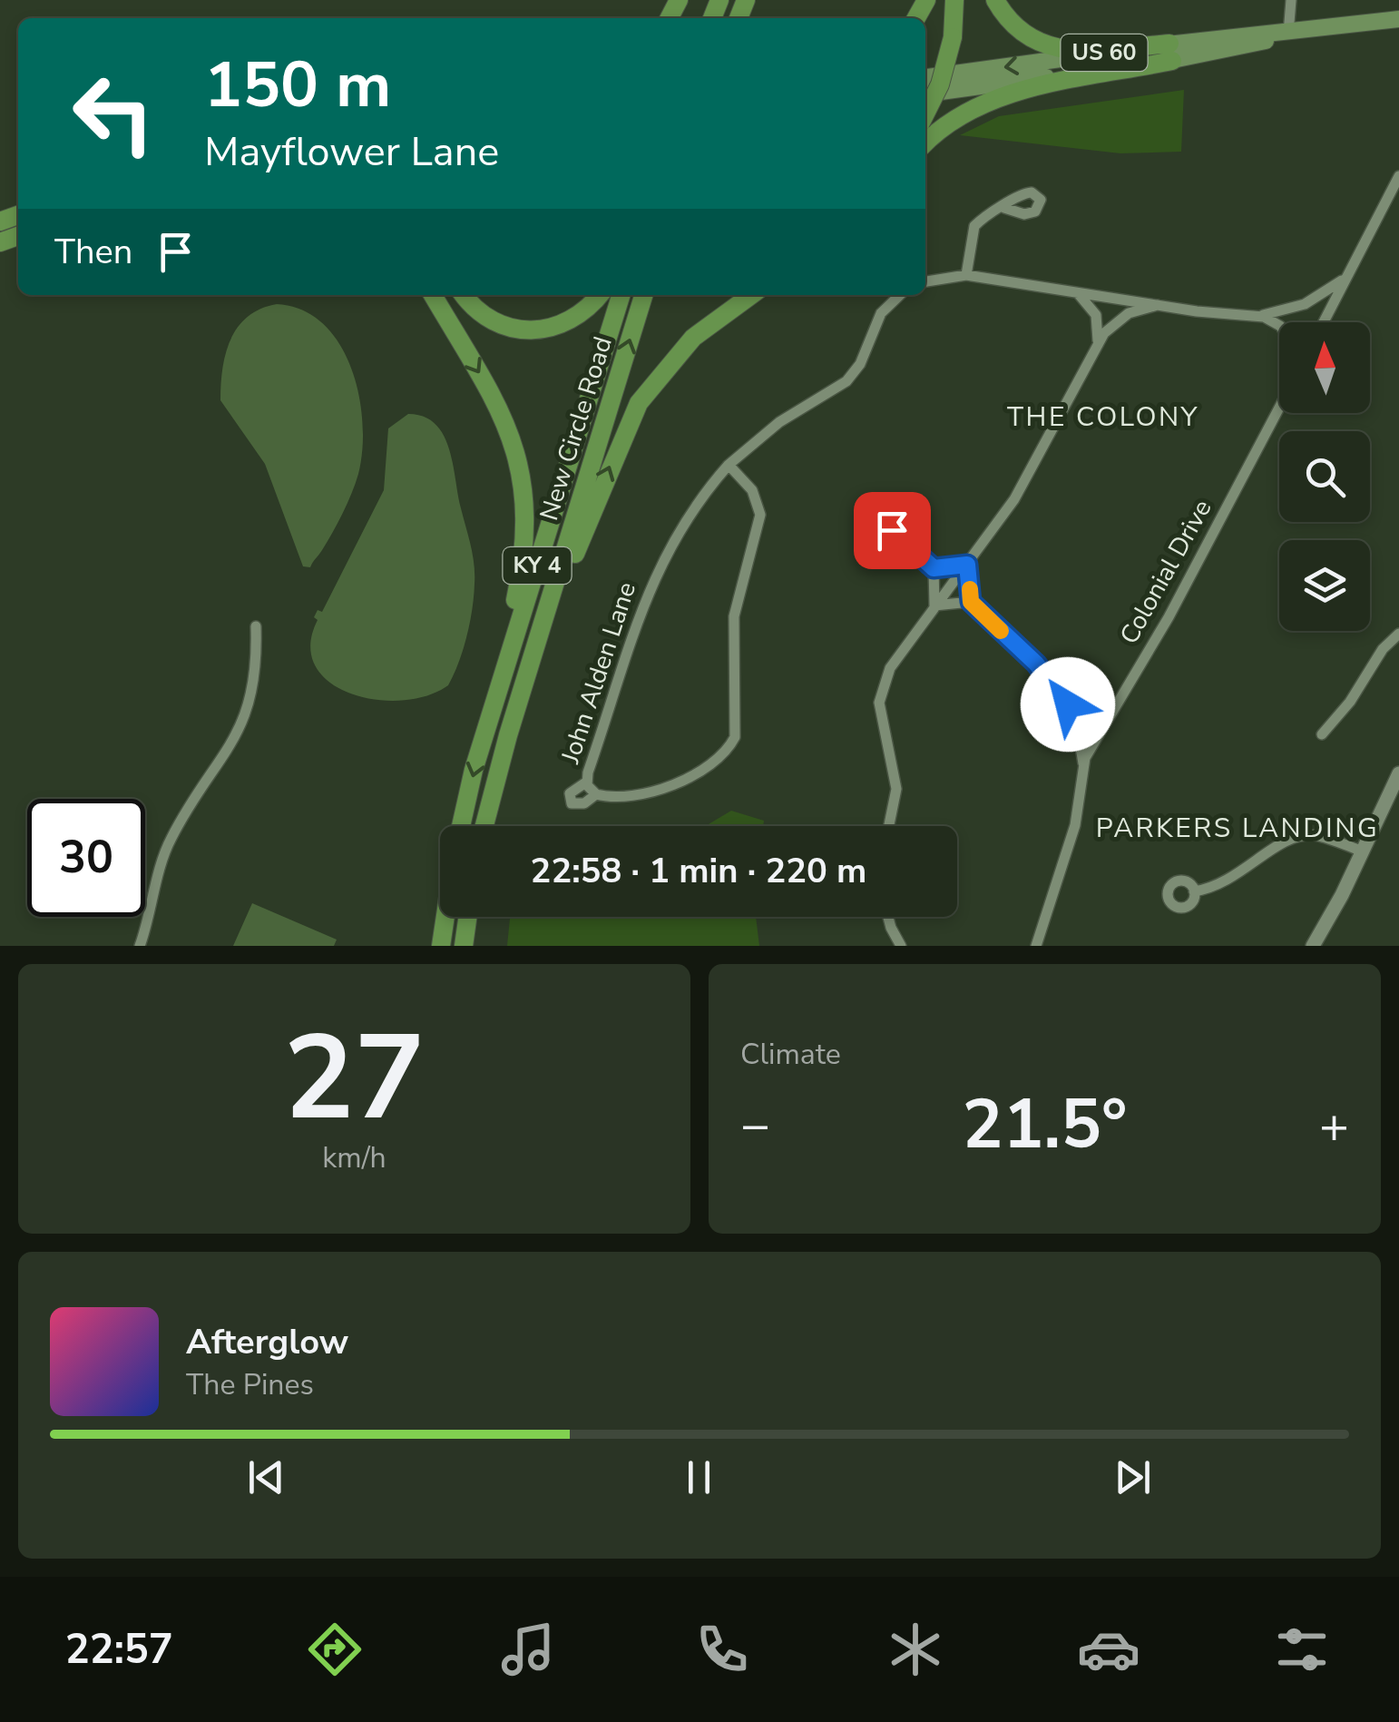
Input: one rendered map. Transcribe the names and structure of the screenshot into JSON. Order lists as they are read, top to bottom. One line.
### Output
{"streets":{"highway":["New Circle Road","KY 4"],"main road":["US 60"],"street":["Colonial Drive","John Alden Lane"]},"districts":["THE COLONY","PARKERS LANDING"],"north":"top","page":{"turn":["150 m","Mayflower Lane"],"then":"Then","limit":"30","trip":"22:58 · 1 min · 220 m","tile":[["27","km/h"],"Climate"],"heat":["−","21.5°","+"],"song":["Afterglow","The Pines"],"tabs":"22:57"}}
